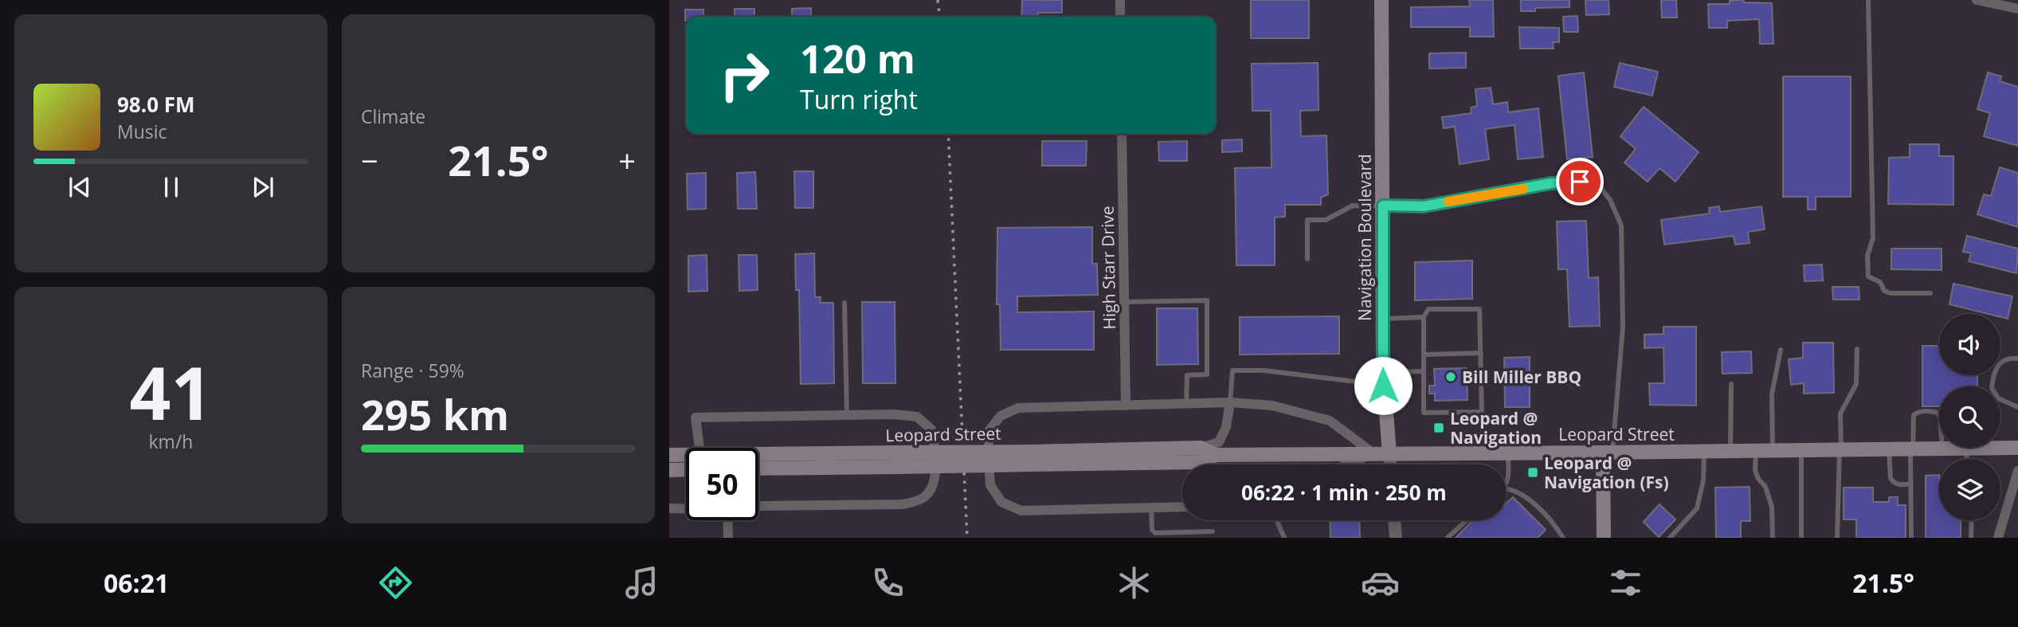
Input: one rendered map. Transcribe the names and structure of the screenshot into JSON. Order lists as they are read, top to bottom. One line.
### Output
{"streets":{"main road":["Navigation Boulevard","Leopard Street"],"street":["High Starr Drive"]},"crossings":[["Navigation Boulevard","Leopard Street"]],"places":{"other":["Bill Miller BBQ"],"transit":["Leopard @ Navigation","Leopard @ Navigation (Fs)"]},"page":{"tile":["Climate",["41","km/h"],["Range · 59%","295 km"]],"turn":["120 m","Turn right"],"song":["98.0 FM","Music"],"heat":["−","21.5°","+"],"limit":"50","trip":"06:22 · 1 min · 250 m","tabs":["06:21","21.5°"]}}
